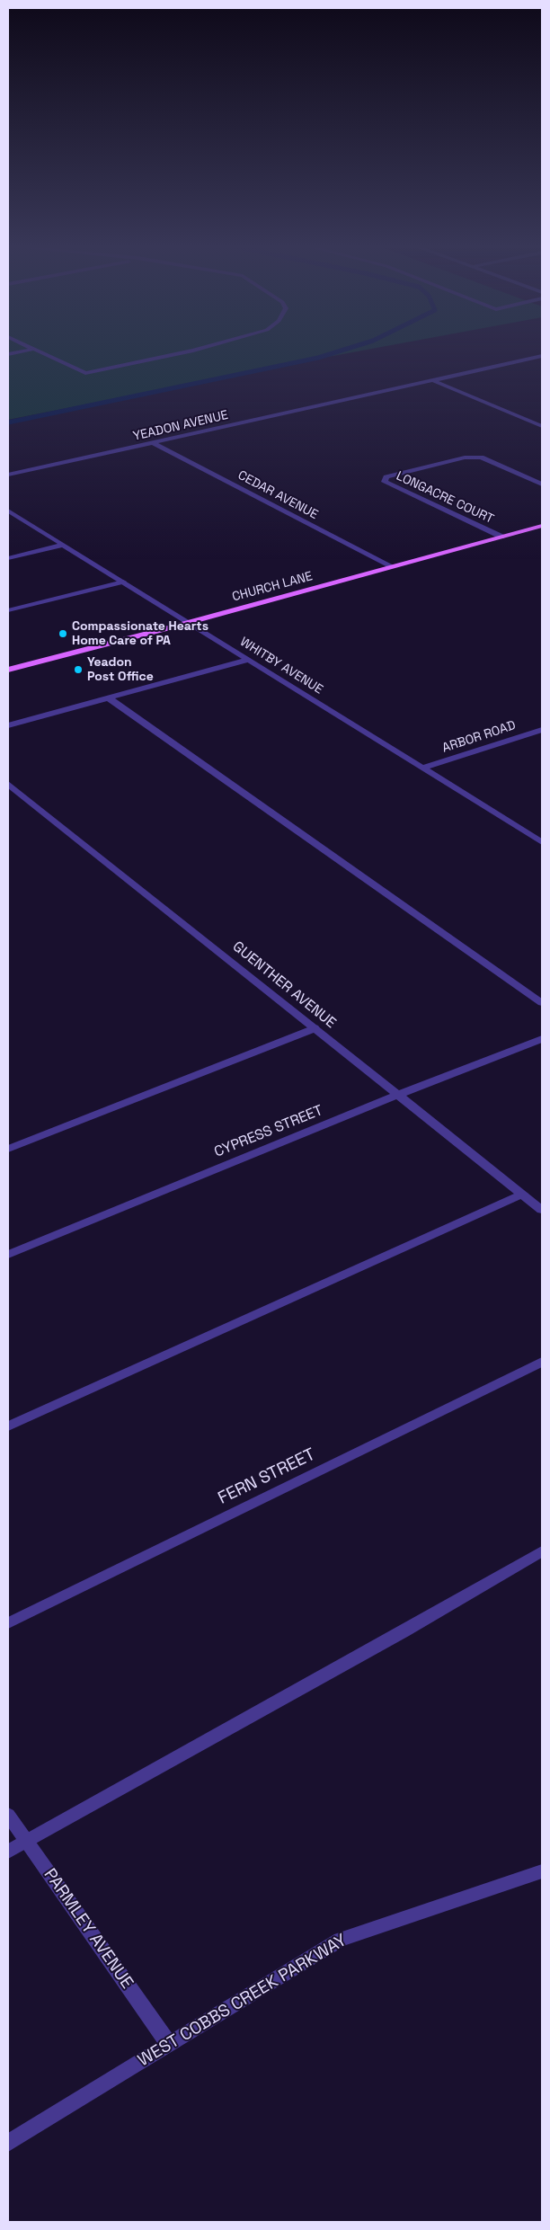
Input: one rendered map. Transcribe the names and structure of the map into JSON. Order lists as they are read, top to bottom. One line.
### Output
{"streets":{"main road":["CHURCH LANE"],"street":["YEADON AVENUE","CEDAR AVENUE","LONGACRE COURT","WHITBY AVENUE","ARBOR ROAD","GUENTHER AVENUE","CYPRESS STREET","FERN STREET","PARMLEY AVENUE","WEST COBBS CREEK PARKWAY"]},"crossings":[["YEADON AVENUE","CEDAR AVENUE"],["CEDAR AVENUE","CHURCH LANE"],["LONGACRE COURT","CHURCH LANE"],["CHURCH LANE","WHITBY AVENUE"],["WHITBY AVENUE","ARBOR ROAD"],["GUENTHER AVENUE","CYPRESS STREET"],["PARMLEY AVENUE","WEST COBBS CREEK PARKWAY"]],"places":["Compassionate Hearts Home Care of PA","Yeadon Post Office"]}
